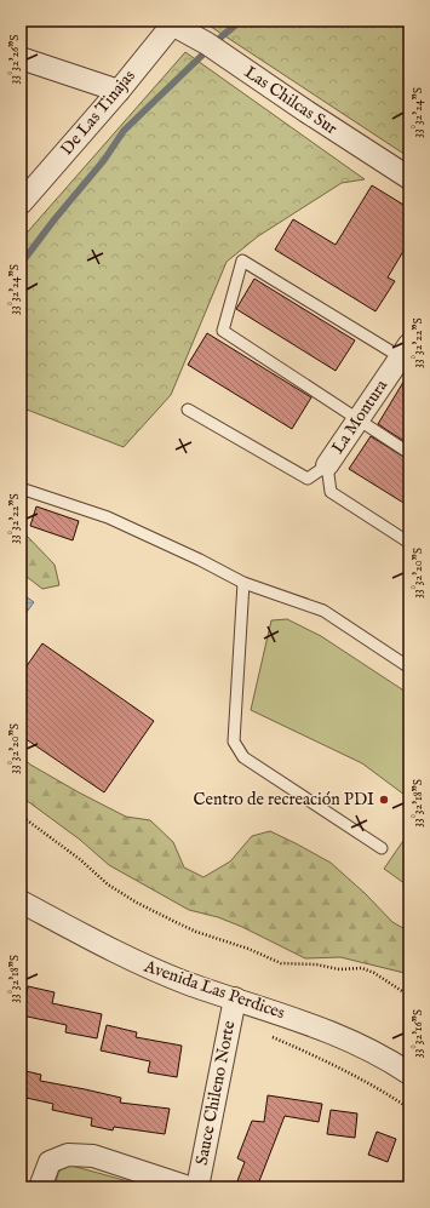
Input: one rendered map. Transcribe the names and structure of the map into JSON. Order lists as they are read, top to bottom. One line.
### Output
{"streets":{"street":["Las Chilcas Sur","De Las Tinajas","La Montura","Avenida Las Perdices","Sauce Chileno Norte"]},"crossings":[["Las Chilcas Sur","De Las Tinajas"],["Avenida Las Perdices","Sauce Chileno Norte"]],"places":["Centro de recreación PDI"],"coordinates":["33°32'26\"S","33°32'24\"S","33°32'22\"S","33°32'20\"S","33°32'18\"S","33°32'16\"S"]}
